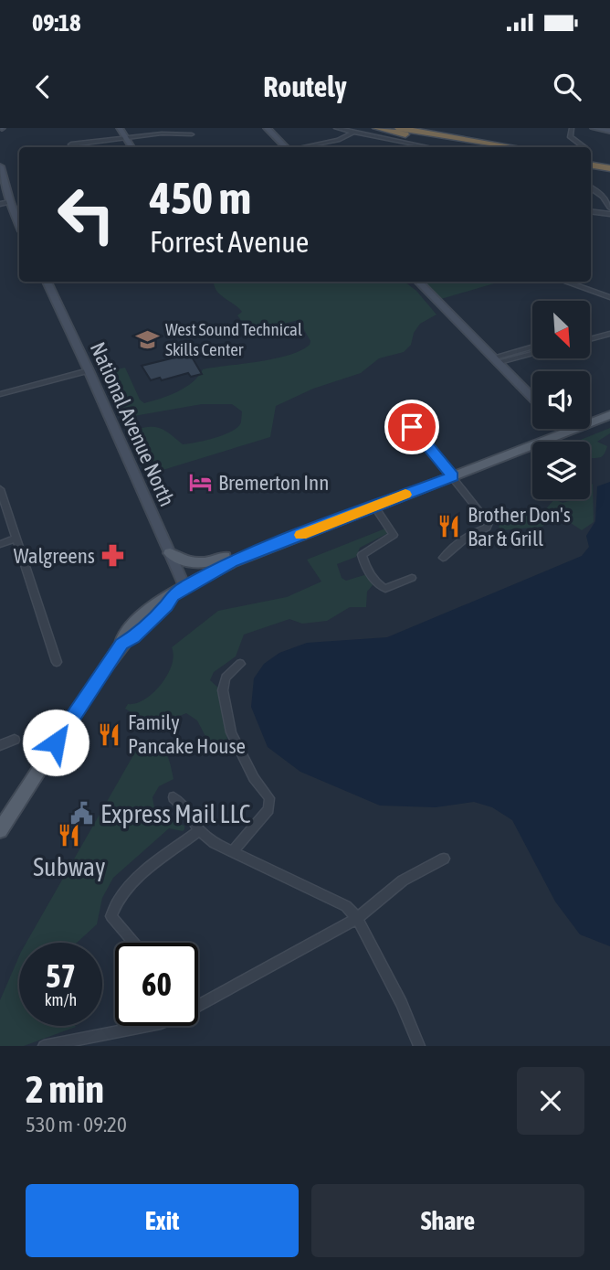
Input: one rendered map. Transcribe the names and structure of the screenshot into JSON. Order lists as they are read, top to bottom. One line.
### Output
{"streets":{"main road":["National Avenue North"]},"places":{"school or university":["West Sound Technical Skills Center"],"hotel":["Bremerton Inn"],"restaurant":["Brother Don's Bar & Grill","Family Pancake House","Subway"],"pharmacy":["Walgreens"],"public building":["Express Mail LLC"]},"north":"bottom right","page":{"status":"09:18","header":"Routely","turn":["450 m","Forrest Avenue"],"speed":"57 km/h","limit":"60","heading":["2 min","530 m · 09:20"],"buttons":["Exit","Share"]}}
